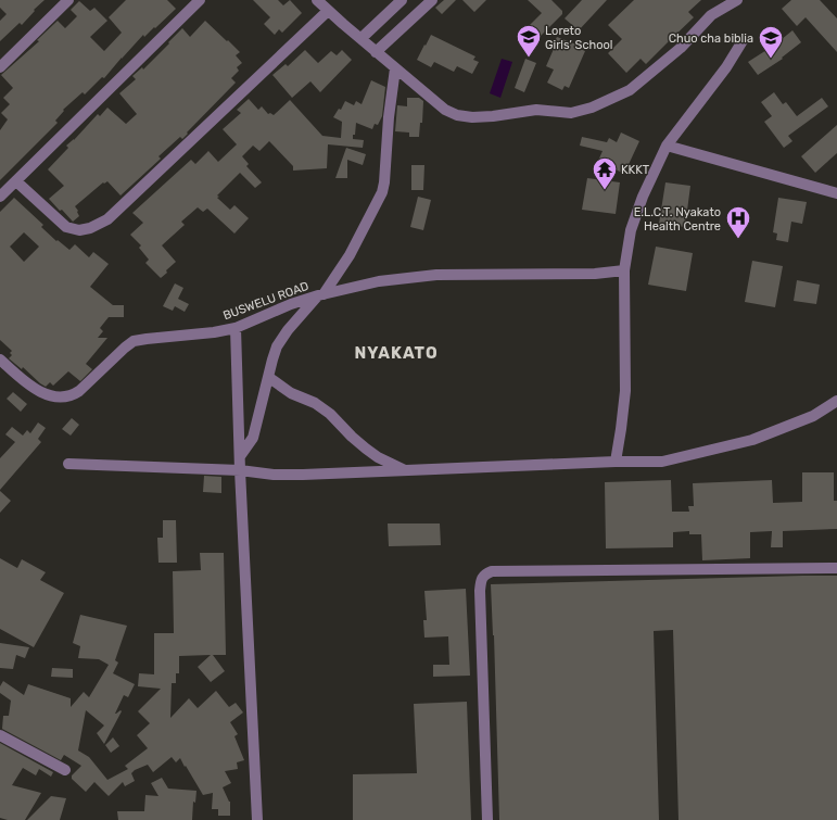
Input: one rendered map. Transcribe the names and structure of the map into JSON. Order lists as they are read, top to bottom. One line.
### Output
{"streets":{"street":["BUSWELU ROAD"]},"districts":["NYAKATO"],"places":{"school or university":["Loreto Girls’ School","Chuo cha biblia"],"temple":["KKKT"],"hospital":["E.L.C.T. Nyakato Health Centre"]}}
